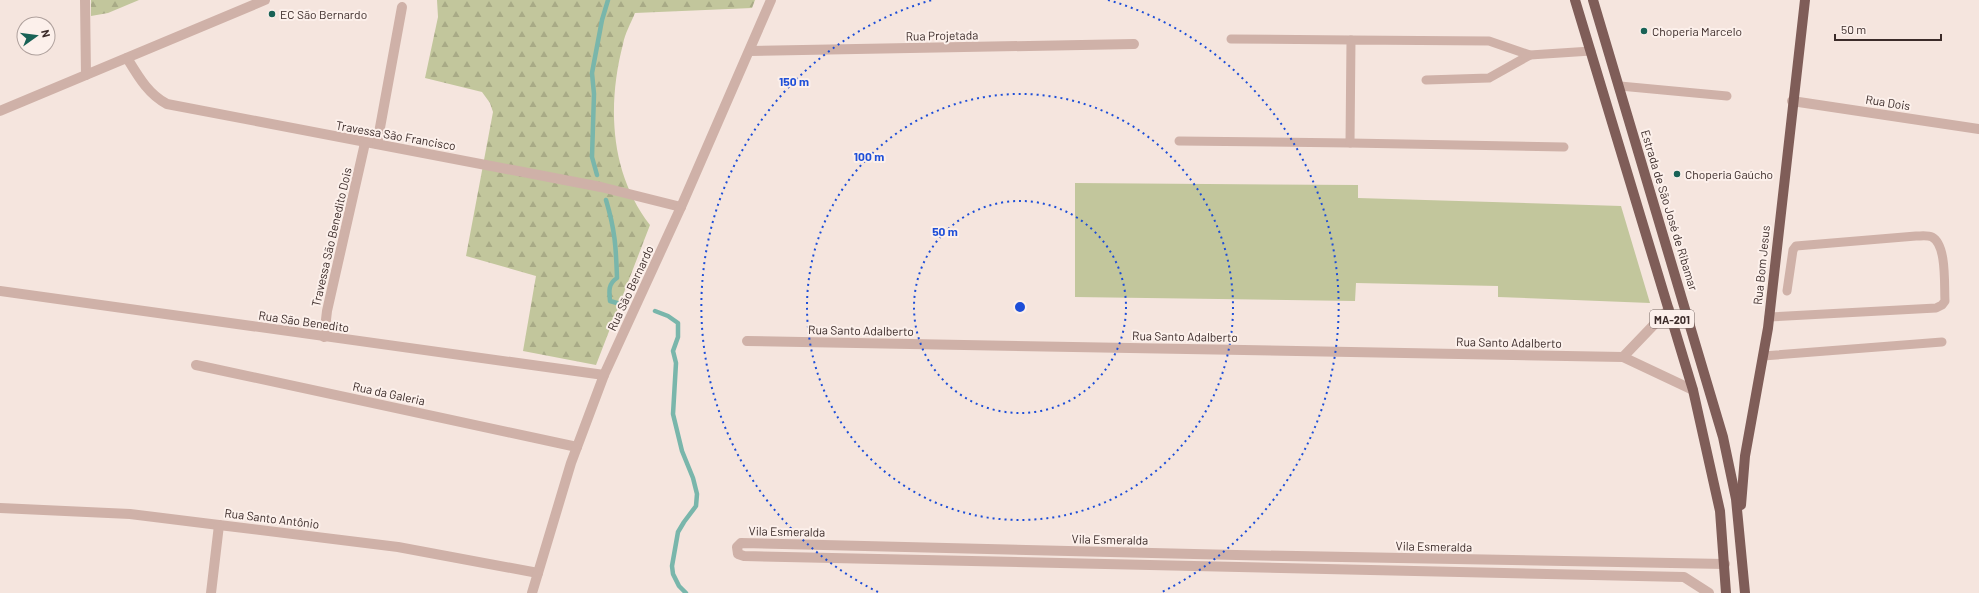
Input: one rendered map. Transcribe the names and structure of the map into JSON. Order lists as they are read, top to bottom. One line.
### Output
{"streets":{"main road":["Estrada de São José de Ribamar","Rua Bom Jesus","MA-201"],"street":["Rua Projetada","Rua Dois","Travessa São Francisco","Travessa São Benedito Dois","Rua São Bernardo","Rua São Benedito","Rua Santo Adalberto","Rua da Galeria","Rua Santo Antônio","Vila Esmeralda"]},"crossings":[["Rua Projetada","Rua São Bernardo"],["Rua Dois","Rua Bom Jesus"],["Travessa São Francisco","Travessa São Benedito Dois"],["Travessa São Francisco","Rua São Bernardo"],["Estrada de São José de Ribamar","Rua Bom Jesus"],["Travessa São Benedito Dois","Rua São Benedito"],["Rua São Bernardo","Rua São Benedito"],["Rua São Bernardo","Rua da Galeria"],["Rua São Bernardo","Rua Santo Antônio"],["MA-201","Rua Santo Adalberto"],["MA-201","Vila Esmeralda"]],"places":["EC São Bernardo","Choperia Marcelo","Choperia Gaúcho"],"scale_bar":"50 m","north":"right","rings":["150 m","100 m","50 m"]}
